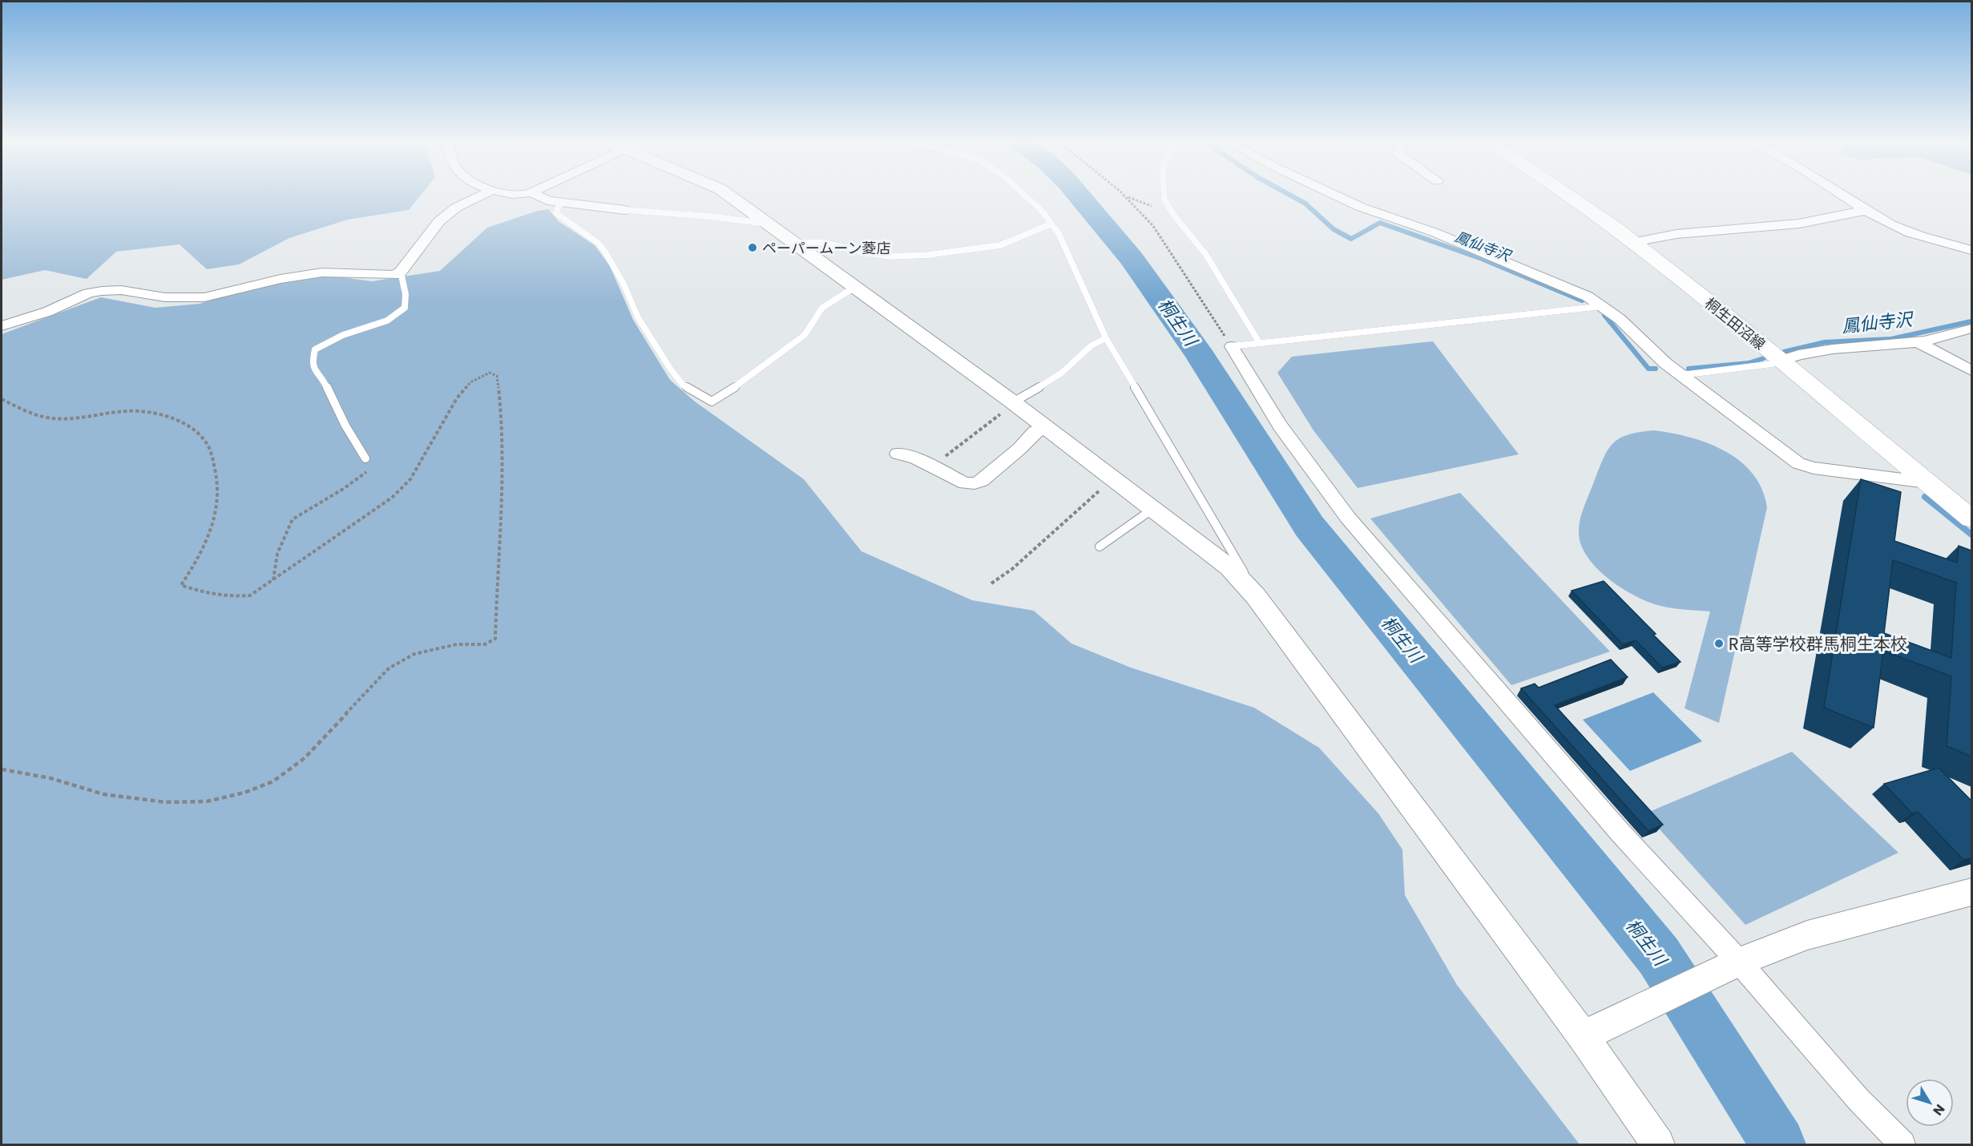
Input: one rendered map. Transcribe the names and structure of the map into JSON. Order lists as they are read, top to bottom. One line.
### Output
{"streets":{"main road":["桐生田沼線"]},"water":["鳳仙寺沢","桐生川"],"places":["ペーパームーン菱店","R高等学校群馬桐生本校"],"north":"bottom right"}
